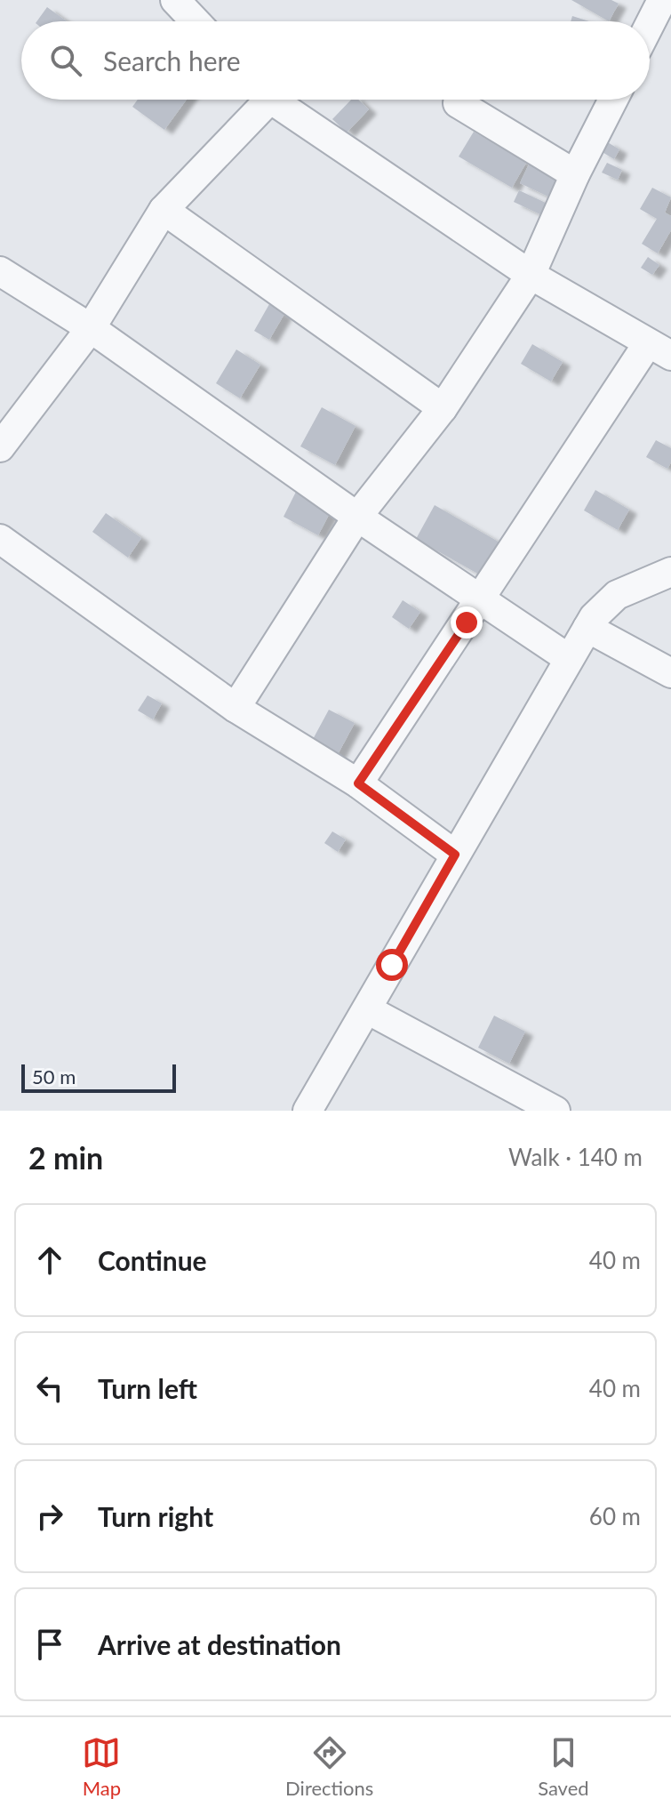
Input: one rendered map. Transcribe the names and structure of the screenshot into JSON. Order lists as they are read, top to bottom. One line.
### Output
{"scale_bar":"50 m","page":{"search":"Search here","scale":"50 m","heading":["2 min","Walk · 140 m"],"list":[["Continue","40 m"],["Turn left","40 m"],["Turn right","60 m"],"Arrive at destination"],"nav":["Map","Directions","Saved"]}}
